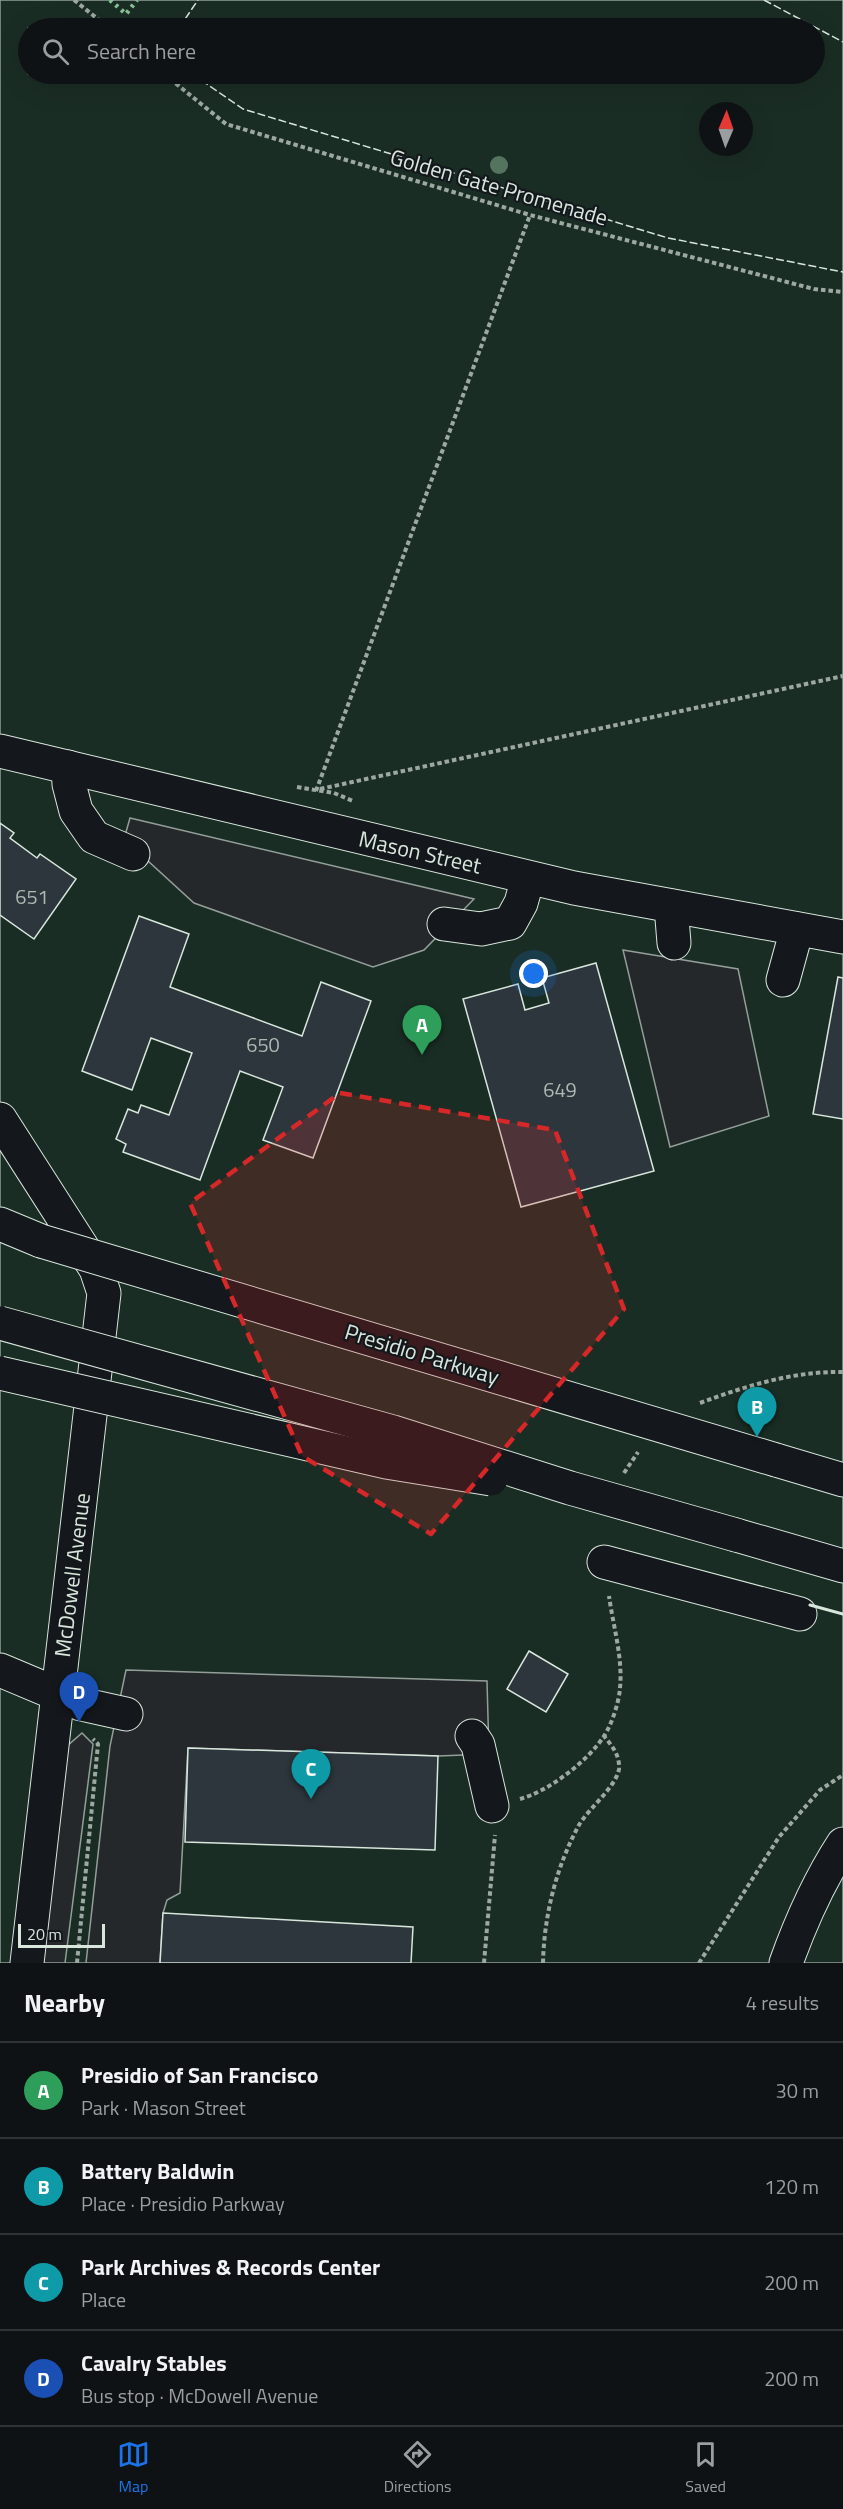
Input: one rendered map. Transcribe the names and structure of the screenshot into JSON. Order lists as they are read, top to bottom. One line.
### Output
{"streets":{"main road":["Mason Street","Presidio Parkway","McDowell Avenue"],"path":["Golden Gate Promenade"]},"house_numbers":["651","650","649"],"scale_bar":"20 m","north":"top","page":{"search":"Search here","pins":["A","B","D","C"],"scale":"20 m","heading":["Nearby","4 results"],"list":[{"mark":"A","name":"Presidio of San Francisco","note":"Park · Mason Street","value":"30 m"},{"mark":"B","name":"Battery Baldwin","note":"Place · Presidio Parkway","value":"120 m"},{"mark":"C","name":"Park Archives & Records Center","note":"Place","value":"200 m"},{"mark":"D","name":"Cavalry Stables","note":"Bus stop · McDowell Avenue","value":"200 m"}],"nav":["Map","Directions","Saved"]}}
